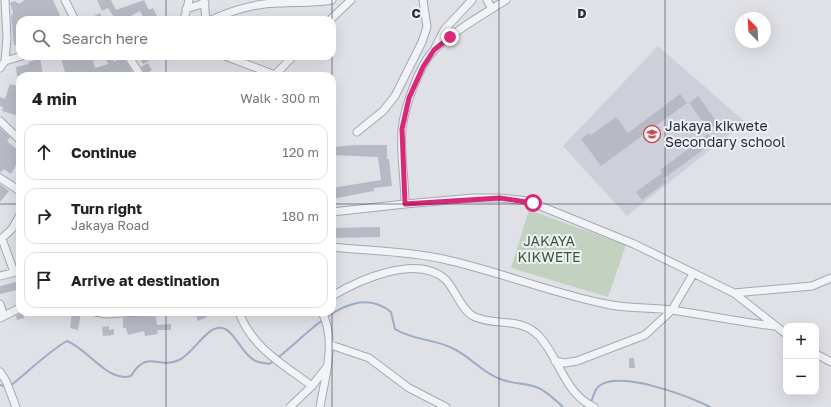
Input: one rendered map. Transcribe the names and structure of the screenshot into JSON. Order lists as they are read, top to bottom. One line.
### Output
{"parks":["JAKAYA KIKWETE"],"places":{"school or university":["Jakaya kikwete Secondary school"]},"north":"top left","page":{"search":"Search here","heading":["4 min","Walk · 300 m"],"list":[["Continue","120 m"],["Turn right","Jakaya Road","180 m"],"Arrive at destination"],"map_buttons":["+","−"]},"grid":{"columns":["C","D"]}}
